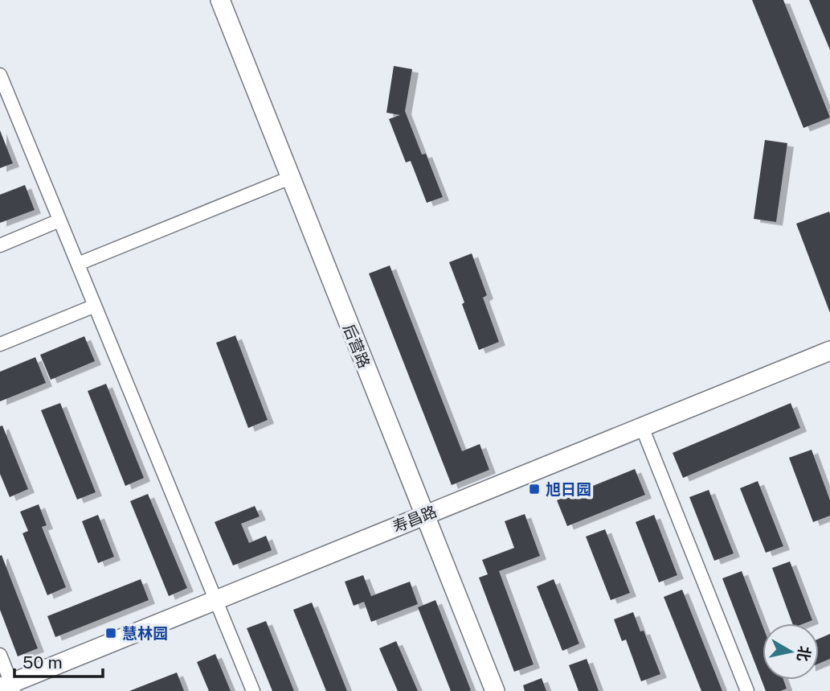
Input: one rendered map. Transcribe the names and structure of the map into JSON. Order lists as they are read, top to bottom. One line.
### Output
{"streets":{"street":["后营路","寿昌路"]},"crossings":[["后营路","寿昌路"]],"places":{"transit":["旭日园","慧林园"]},"scale_bar":"50 m","north":"right"}
